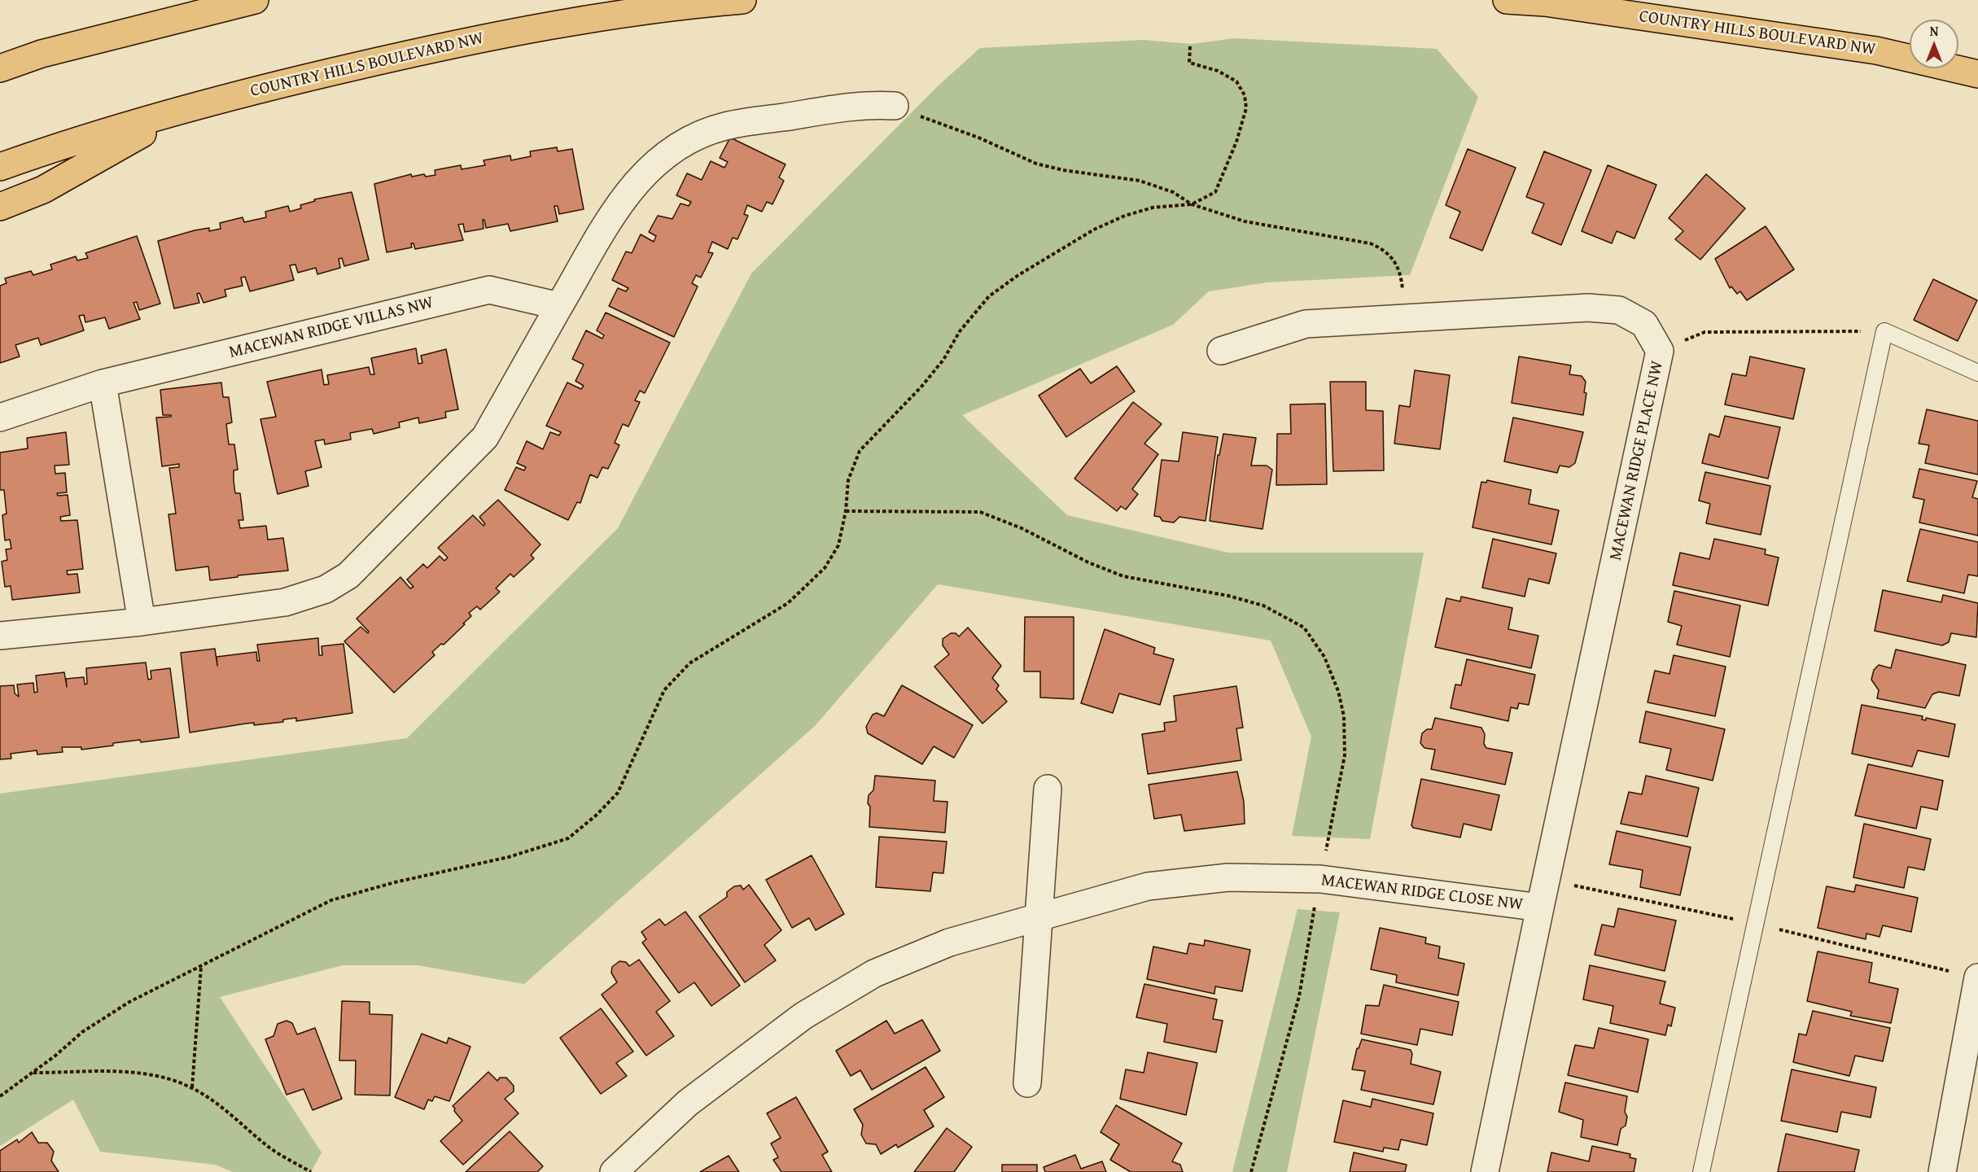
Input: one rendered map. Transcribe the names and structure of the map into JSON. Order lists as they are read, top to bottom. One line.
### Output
{"streets":{"main road":["COUNTRY HILLS BOULEVARD NW"],"street":["MACEWAN RIDGE VILLAS NW","MACEWAN RIDGE PLACE NW","MACEWAN RIDGE CLOSE NW"]},"crossings":[["MACEWAN RIDGE PLACE NW","MACEWAN RIDGE CLOSE NW"]],"north":"top"}
